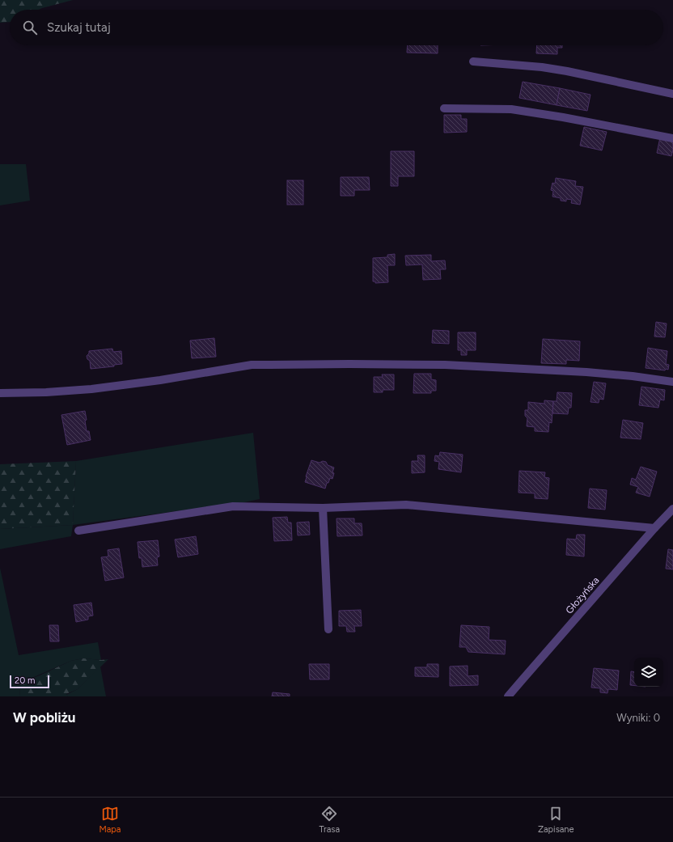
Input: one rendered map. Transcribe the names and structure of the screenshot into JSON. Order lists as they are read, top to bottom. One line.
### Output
{"streets":{"street":["Głożyńska"]},"scale_bar":"20 m","page":{"search":"Szukaj tutaj","scale":"20 m","heading":["W pobliżu","Wyniki: 0"],"nav":["Mapa","Trasa","Zapisane"]}}
